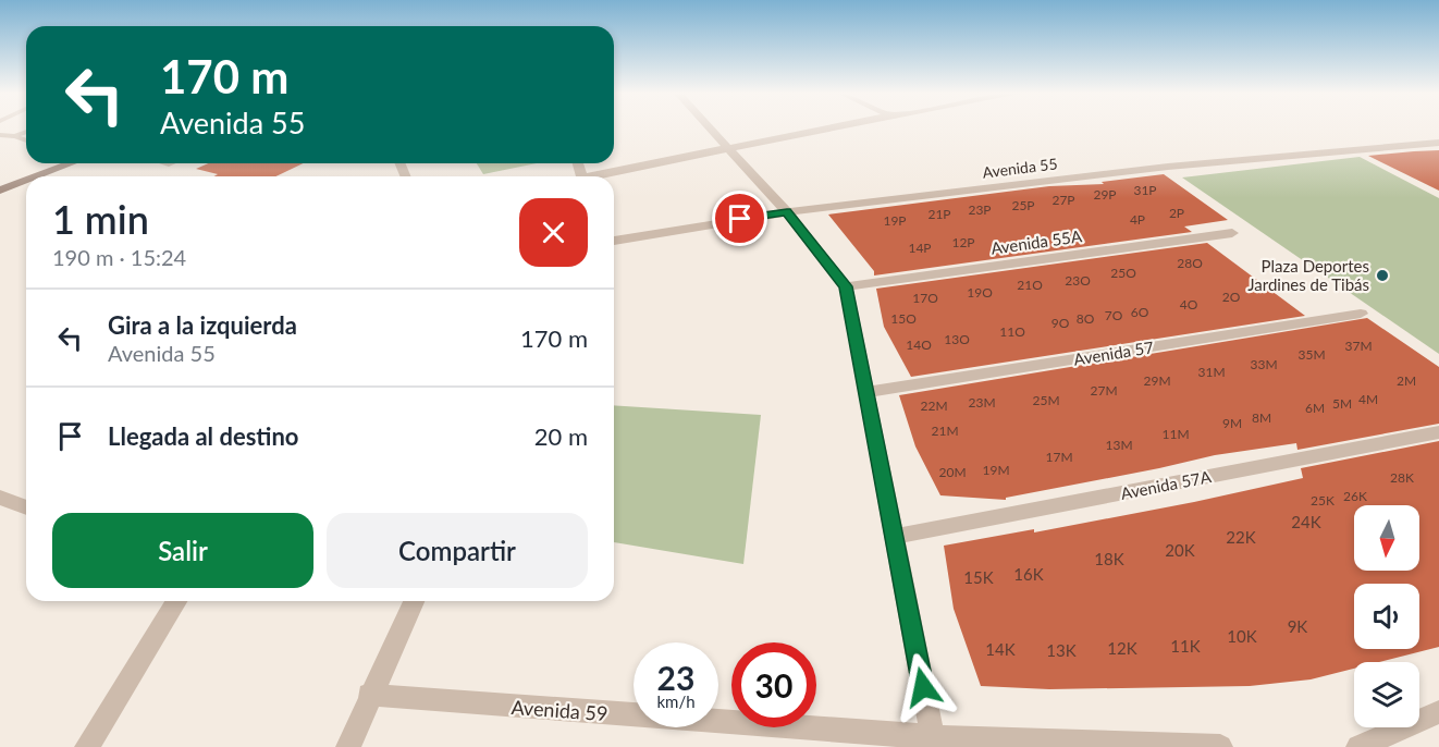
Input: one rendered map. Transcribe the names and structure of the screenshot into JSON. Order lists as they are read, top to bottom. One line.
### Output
{"streets":{"street":["Avenida 55","Avenida 55A","Avenida 57","Avenida 57A","Avenida 59"]},"places":["Plaza Deportes Jardines de Tibás"],"house_numbers":["31P","29P","27P","25P","23P","2P","21P","4P","19P","12P","14P","28O","25O","23O","21O","19O","2O","17O","4O","6O","7O","15O","8O","9O","11O","13O","14O","37M","35M","33M","31M","29M","2M","27M","4M","25M","23M","5M","22M","6M","8M","9M","21M","11M","13M","17M","19M","20M","28K","26K","25K","24K","22K","20K","18K","16K","15K","9K","10K","11K","12K","14K","13K"],"north":"bottom","page":{"turn":["170 m","Avenida 55"],"heading":["1 min","190 m · 15:24"],"list":[{"name":"Gira a la izquierda","note":"Avenida 55","value":"170 m"},{"name":"Llegada al destino","value":"20 m"}],"buttons":["Salir","Compartir"],"speed":"23 km/h","limit":"30"}}
